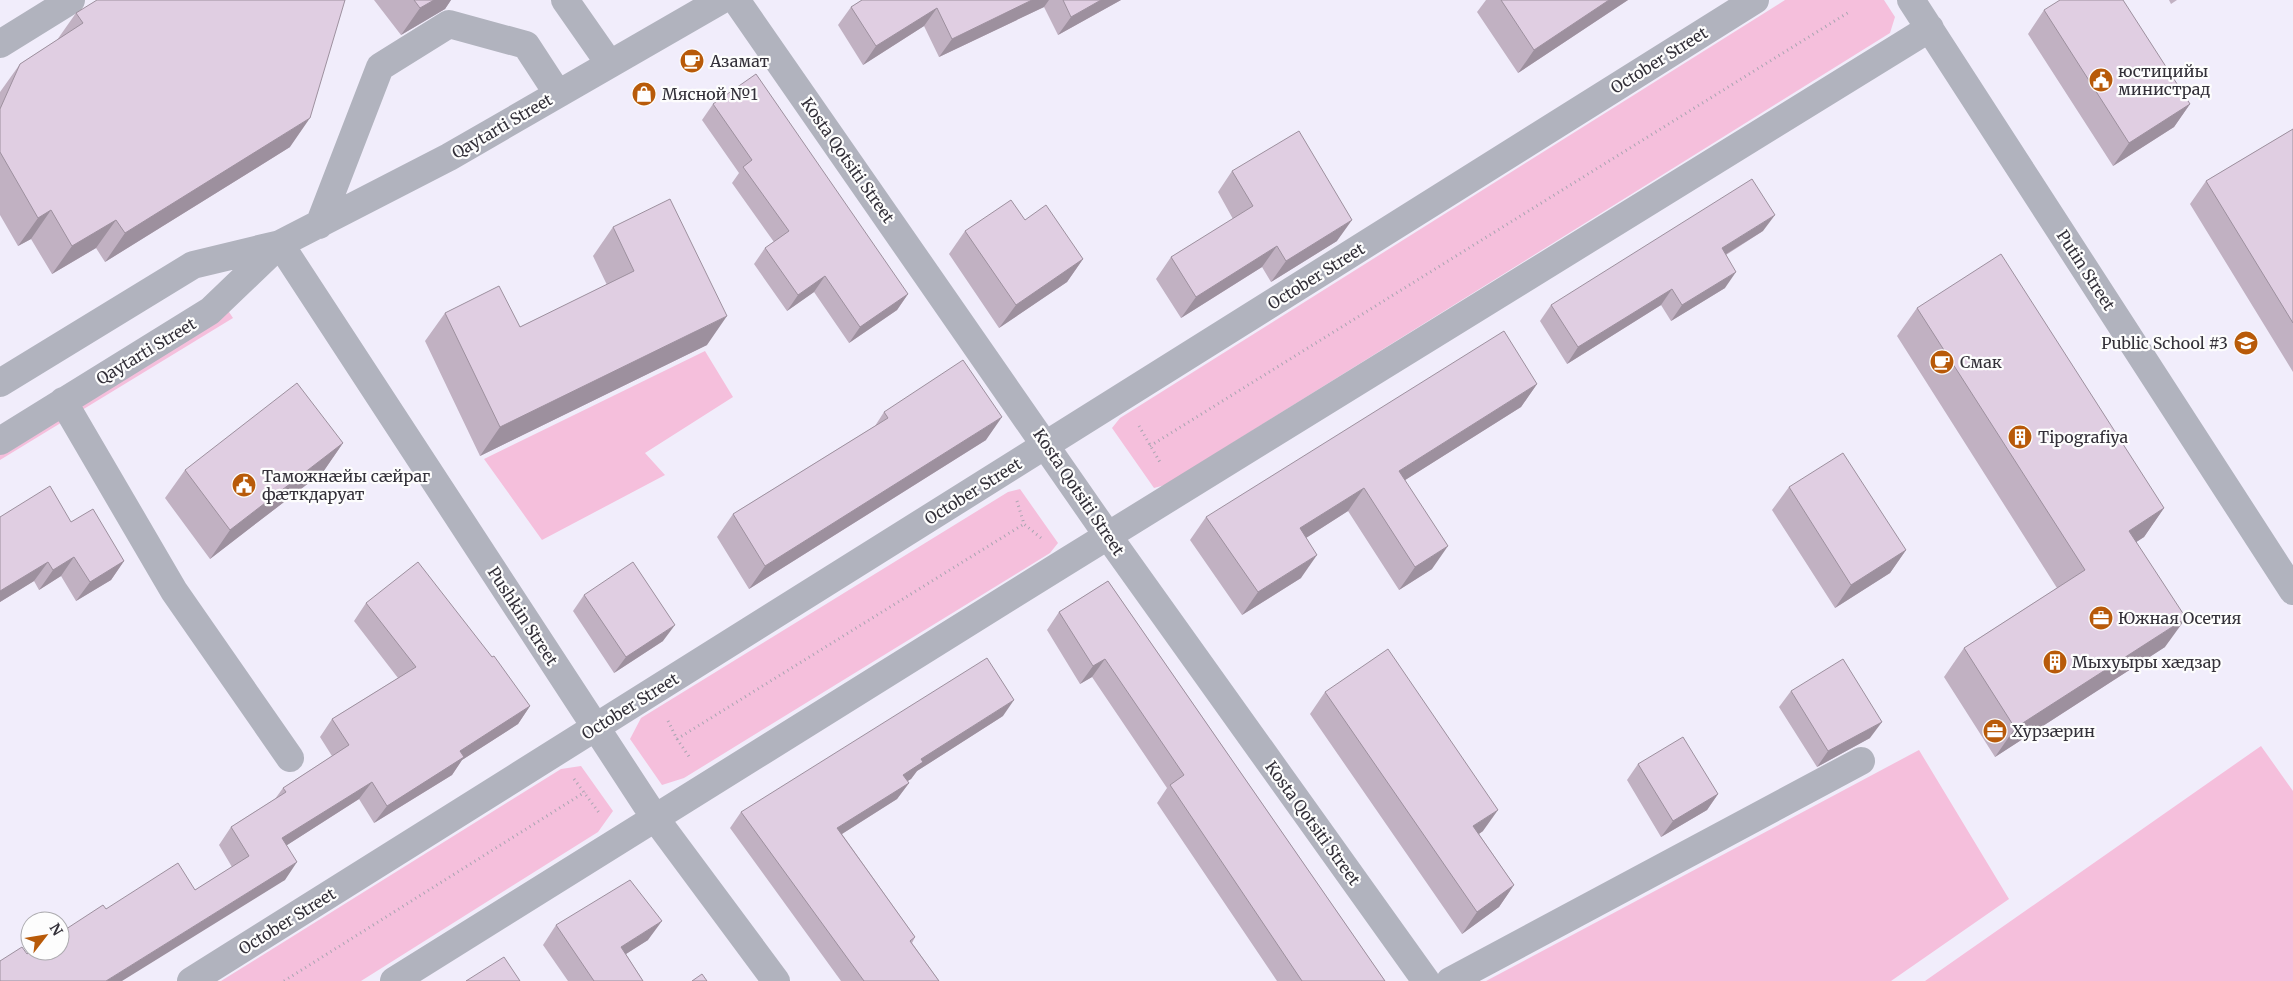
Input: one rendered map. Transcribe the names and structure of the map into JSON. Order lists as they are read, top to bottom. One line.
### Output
{"streets":{"street":["October Street","Qaytarti Street","Kosta Qotsiti Street","Putin Street","Pushkin Street"]},"crossings":[["October Street","Kosta Qotsiti Street"],["October Street","Pushkin Street"],["Qaytarti Street","Pushkin Street"]],"places":{"cafe":["Азамат","Смак"],"public building":["юстицийы министрад","Таможнæйы сæйраг фæткдаруат"],"shop":["Мясной №1"],"school or university":["Public School #3"],"building":["Tipografiya","Мыхуыры хæдзар"],"office":["Южная Осетия","Хурзæрин"]},"north":"top right"}
